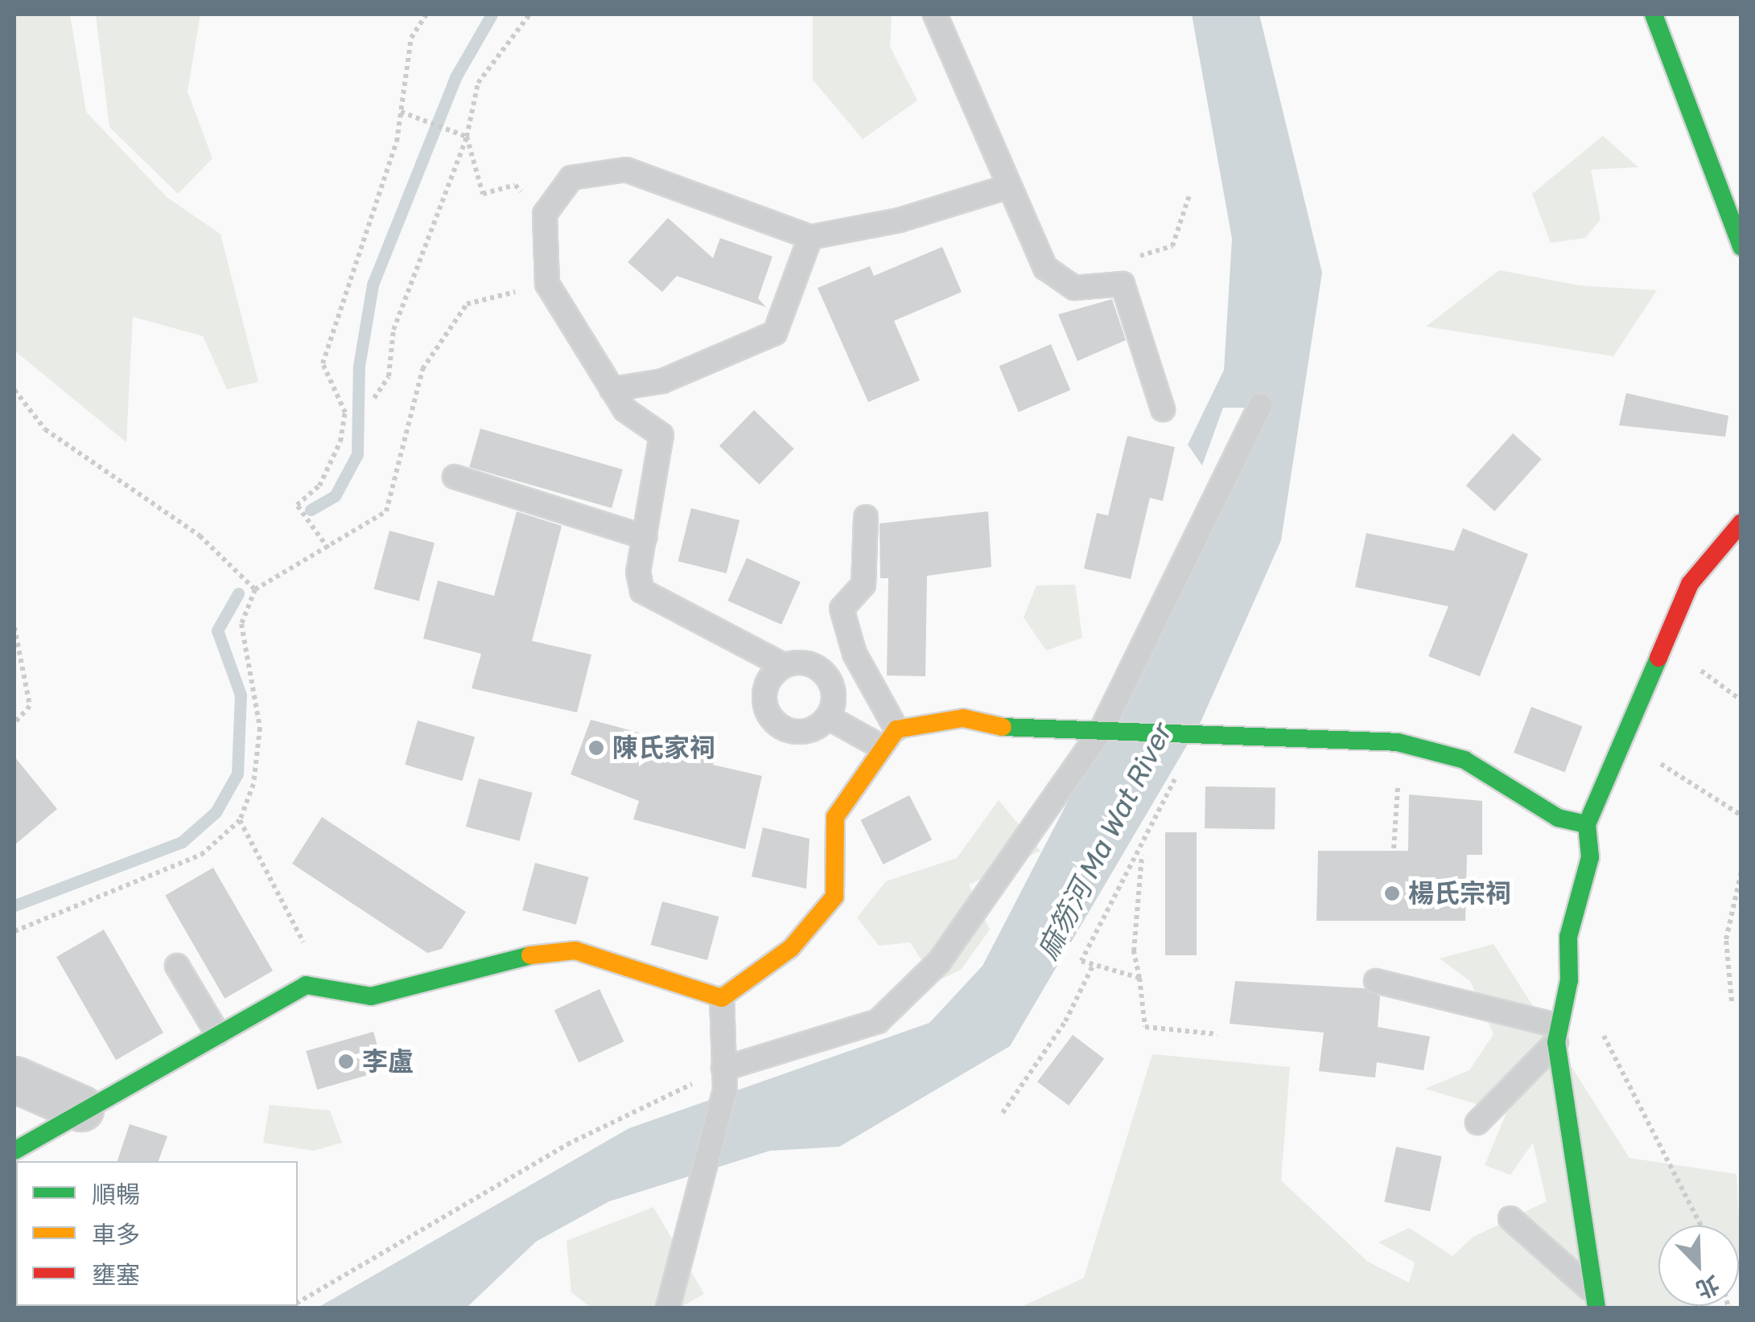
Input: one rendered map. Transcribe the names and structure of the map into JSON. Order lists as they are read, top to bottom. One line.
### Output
{"water":["麻笏河 Ma Wat River"],"places":["陳氏家祠","楊氏宗祠","李盧"],"legend":["順暢","車多","壅塞"],"north":"bottom right"}
